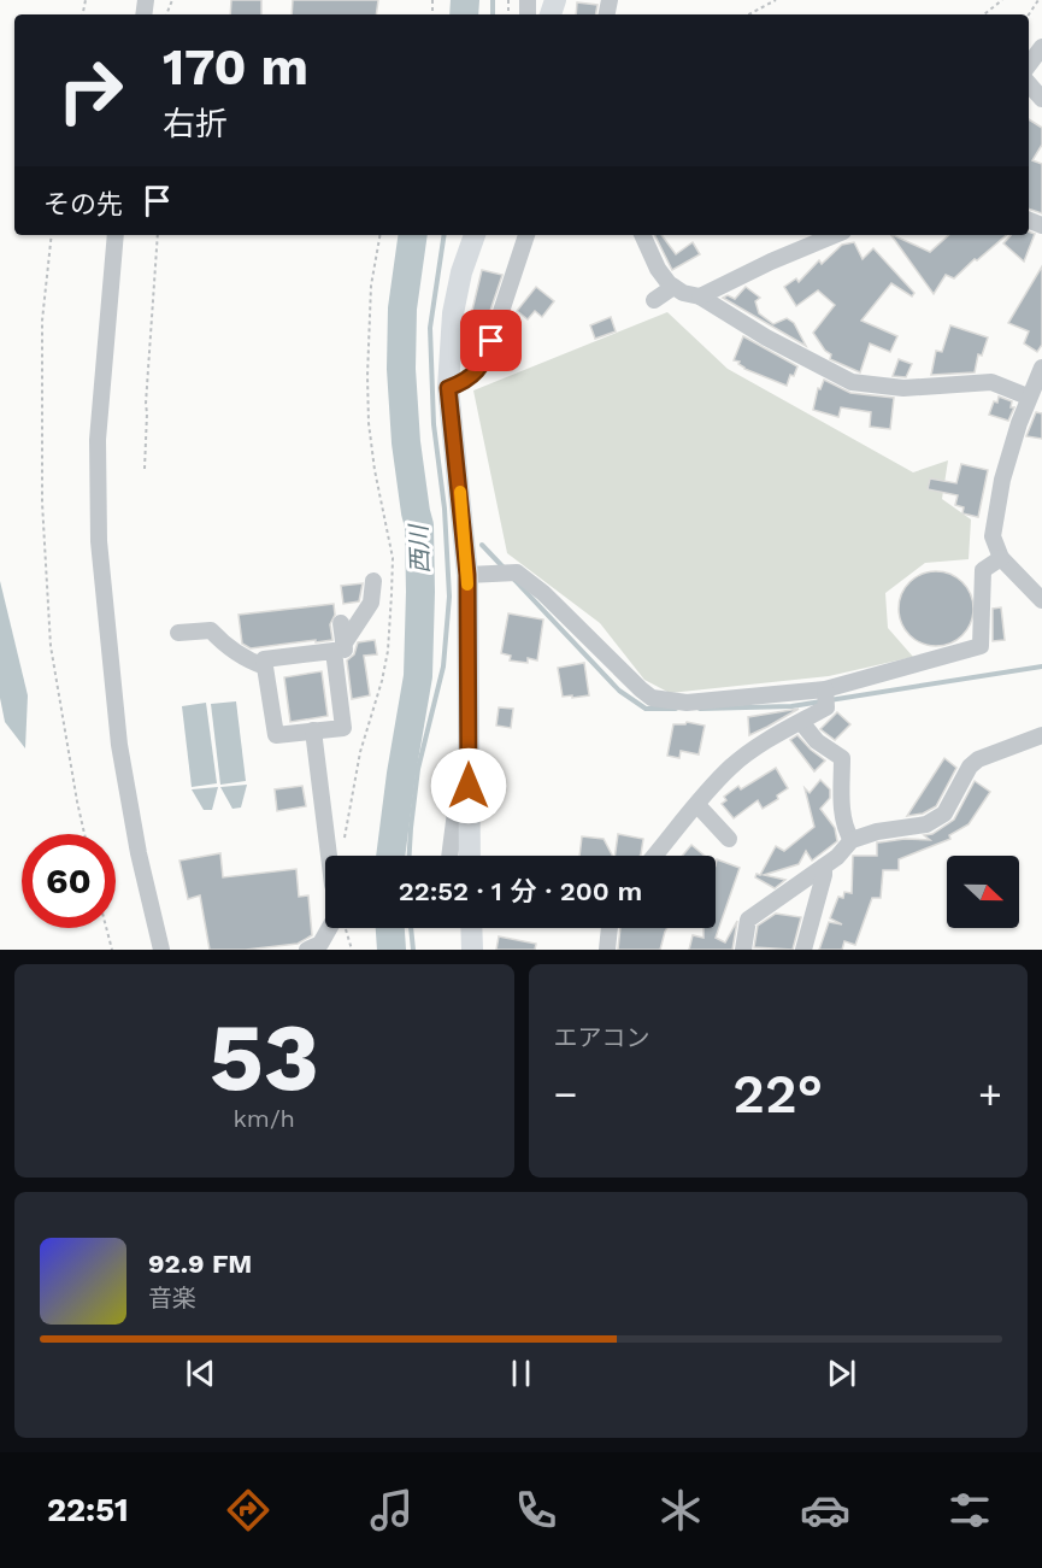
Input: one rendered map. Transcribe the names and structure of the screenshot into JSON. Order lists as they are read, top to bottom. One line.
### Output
{"water":["西川"],"north":"right","page":{"turn":["170 m","右折"],"then":"その先","limit":"60","trip":"22:52 · 1 分 · 200 m","tile":[["53","km/h"],"エアコン"],"heat":["−","22°","+"],"song":["92.9 FM","音楽"],"tabs":"22:51"}}
